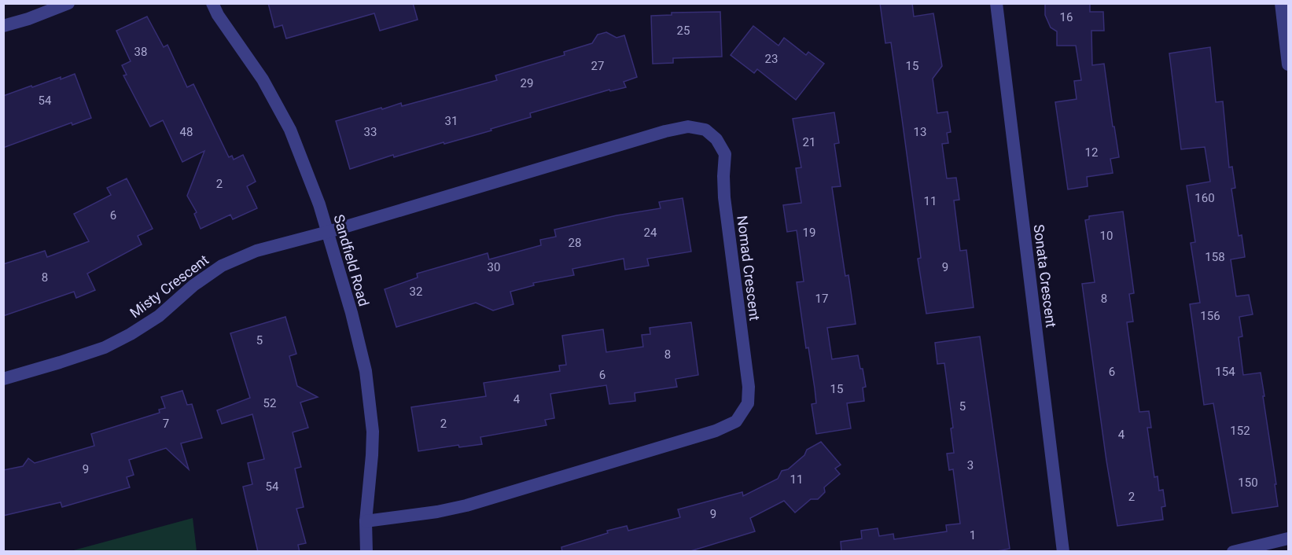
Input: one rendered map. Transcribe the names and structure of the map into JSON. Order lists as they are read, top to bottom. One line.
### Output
{"streets":{"street":["Sandfield Road","Nomad Crescent","Sonata Crescent","Misty Crescent"]},"crossings":[["Sandfield Road","Nomad Crescent"],["Sandfield Road","Misty Crescent"],["Nomad Crescent","Misty Crescent"]],"house_numbers":["16","25","38","23","27","15","29","54","31","48","33","13","21","12","2","160","11","6","24","19","10","28","158","30","9","8","32","17","8","156","5","8","6","154","6","15","4","52","5","7","2","152","4","3","9","11","150","54","2","9","1"]}
